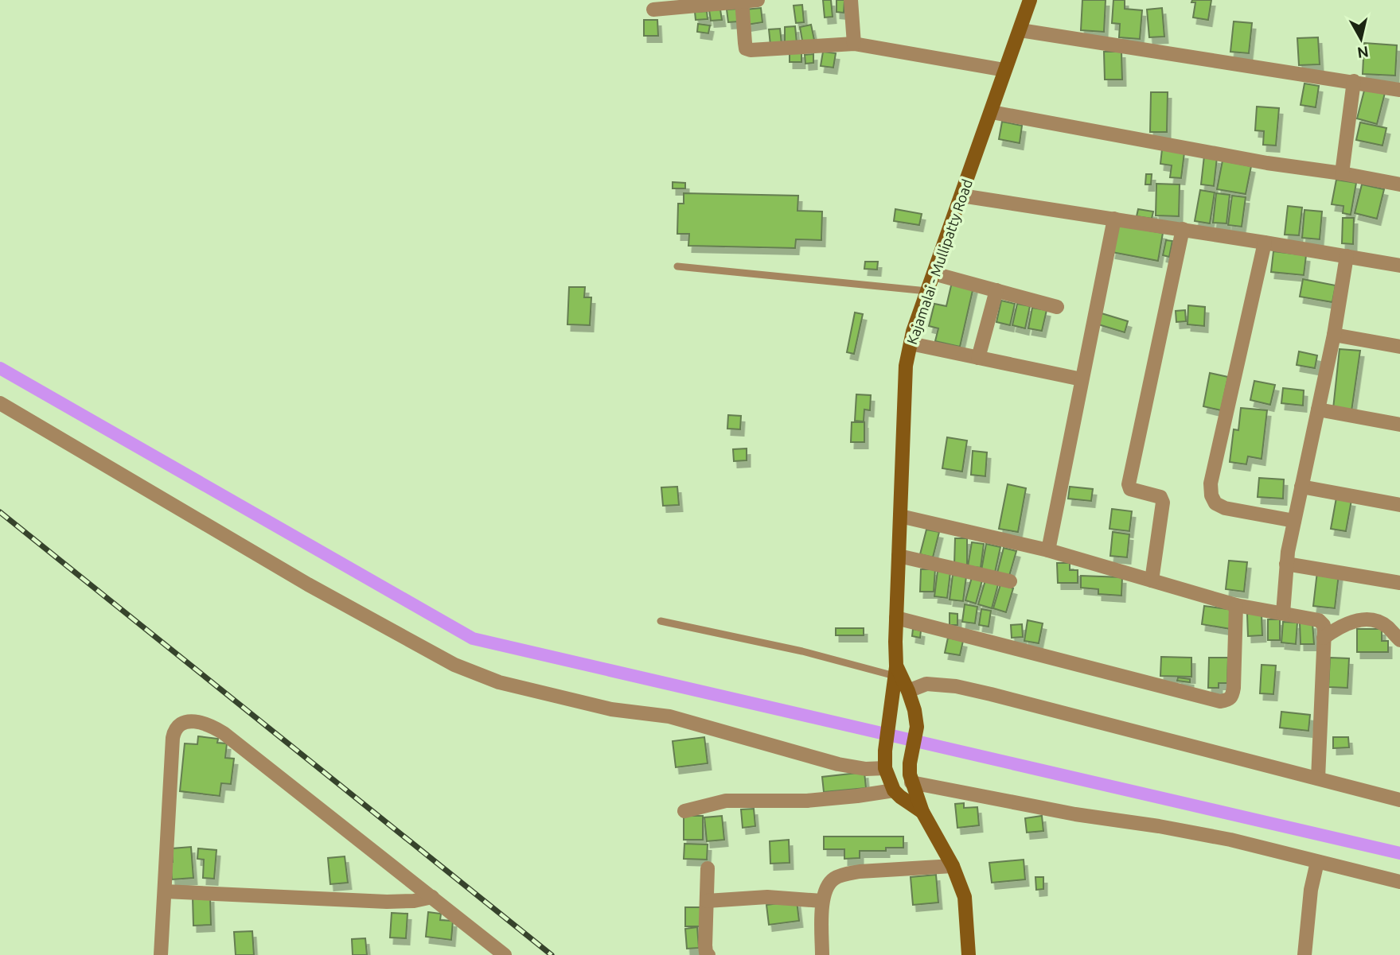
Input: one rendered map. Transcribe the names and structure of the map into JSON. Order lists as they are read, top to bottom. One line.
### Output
{"streets":{"main road":["Kajamalai - Mullipatty Road"]},"north":"bottom"}
